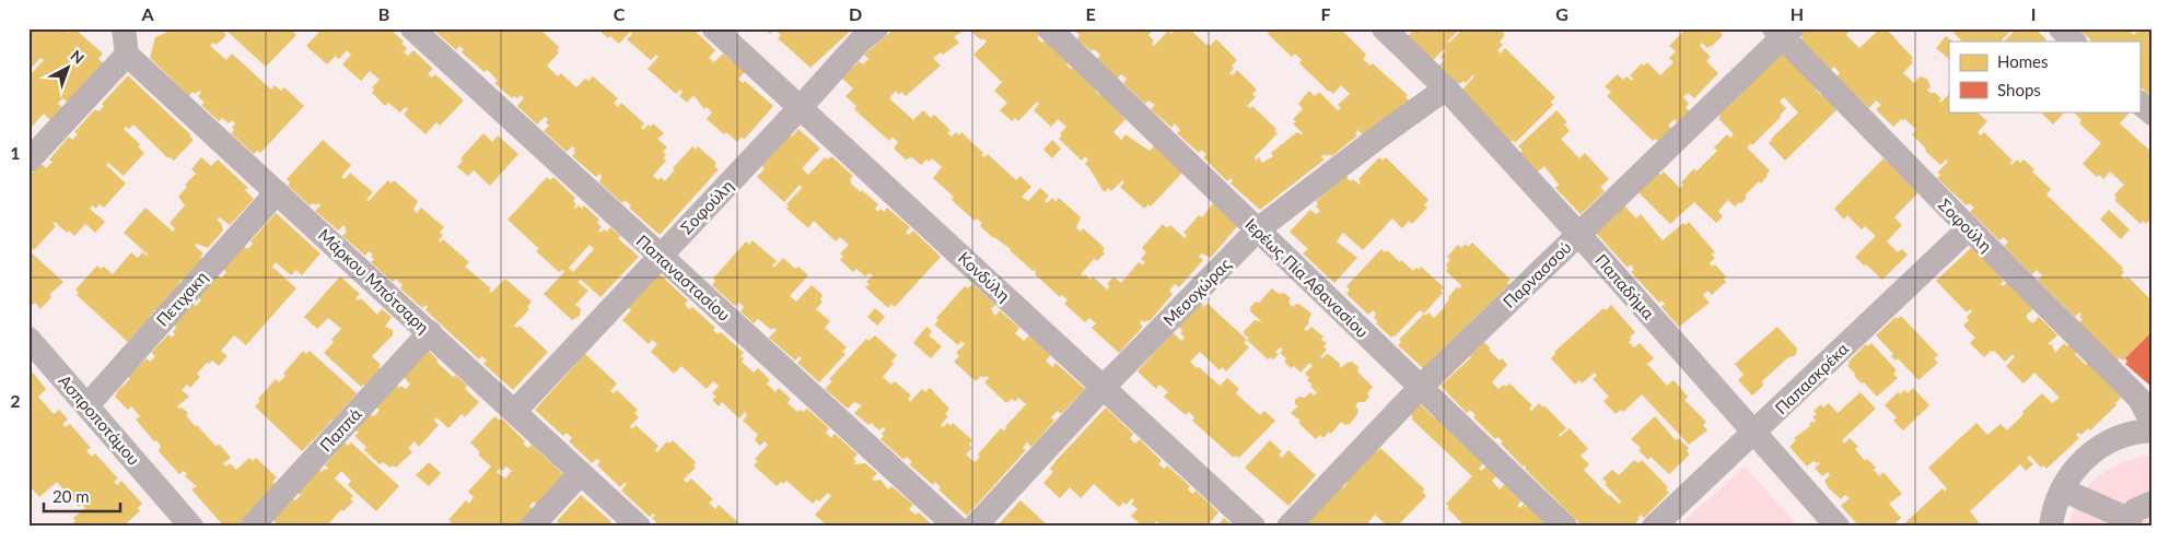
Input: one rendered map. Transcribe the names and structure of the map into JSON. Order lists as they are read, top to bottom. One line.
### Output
{"streets":{"street":["Σοφούλη","Παρνασσού","Κονδύλη","Παπαναστασίου","Ιερέως Πία Αθανασίου","Μάρκου Μπότσαρη","Παπαδήμα","Μεσοχώρας","Πετιχακη","Παπασκρέκα","Ασπροποτάμου","Παππά"]},"crossings":[["Σοφούλη","Παρνασσού"],["Σοφούλη","Κονδύλη"],["Σοφούλη","Παπαναστασίου"],["Σοφούλη","Μάρκου Μπότσαρη"],["Σοφούλη","Παπασκρέκα"],["Παρνασσού","Ιερέως Πία Αθανασίου"],["Παρνασσού","Παπαδήμα"],["Κονδύλη","Μεσοχώρας"],["Ιερέως Πία Αθανασίου","Μεσοχώρας"],["Μάρκου Μπότσαρη","Πετιχακη"],["Μάρκου Μπότσαρη","Παππά"],["Παπαδήμα","Μεσοχώρας"],["Παπαδήμα","Παπασκρέκα"],["Πετιχακη","Ασπροποτάμου"]],"legend":["Homes","Shops"],"scale_bar":"20 m","north":"top right","grid":{"columns":["A","B","C","D","E","F","G","H","I"],"rows":["1","2"]}}
